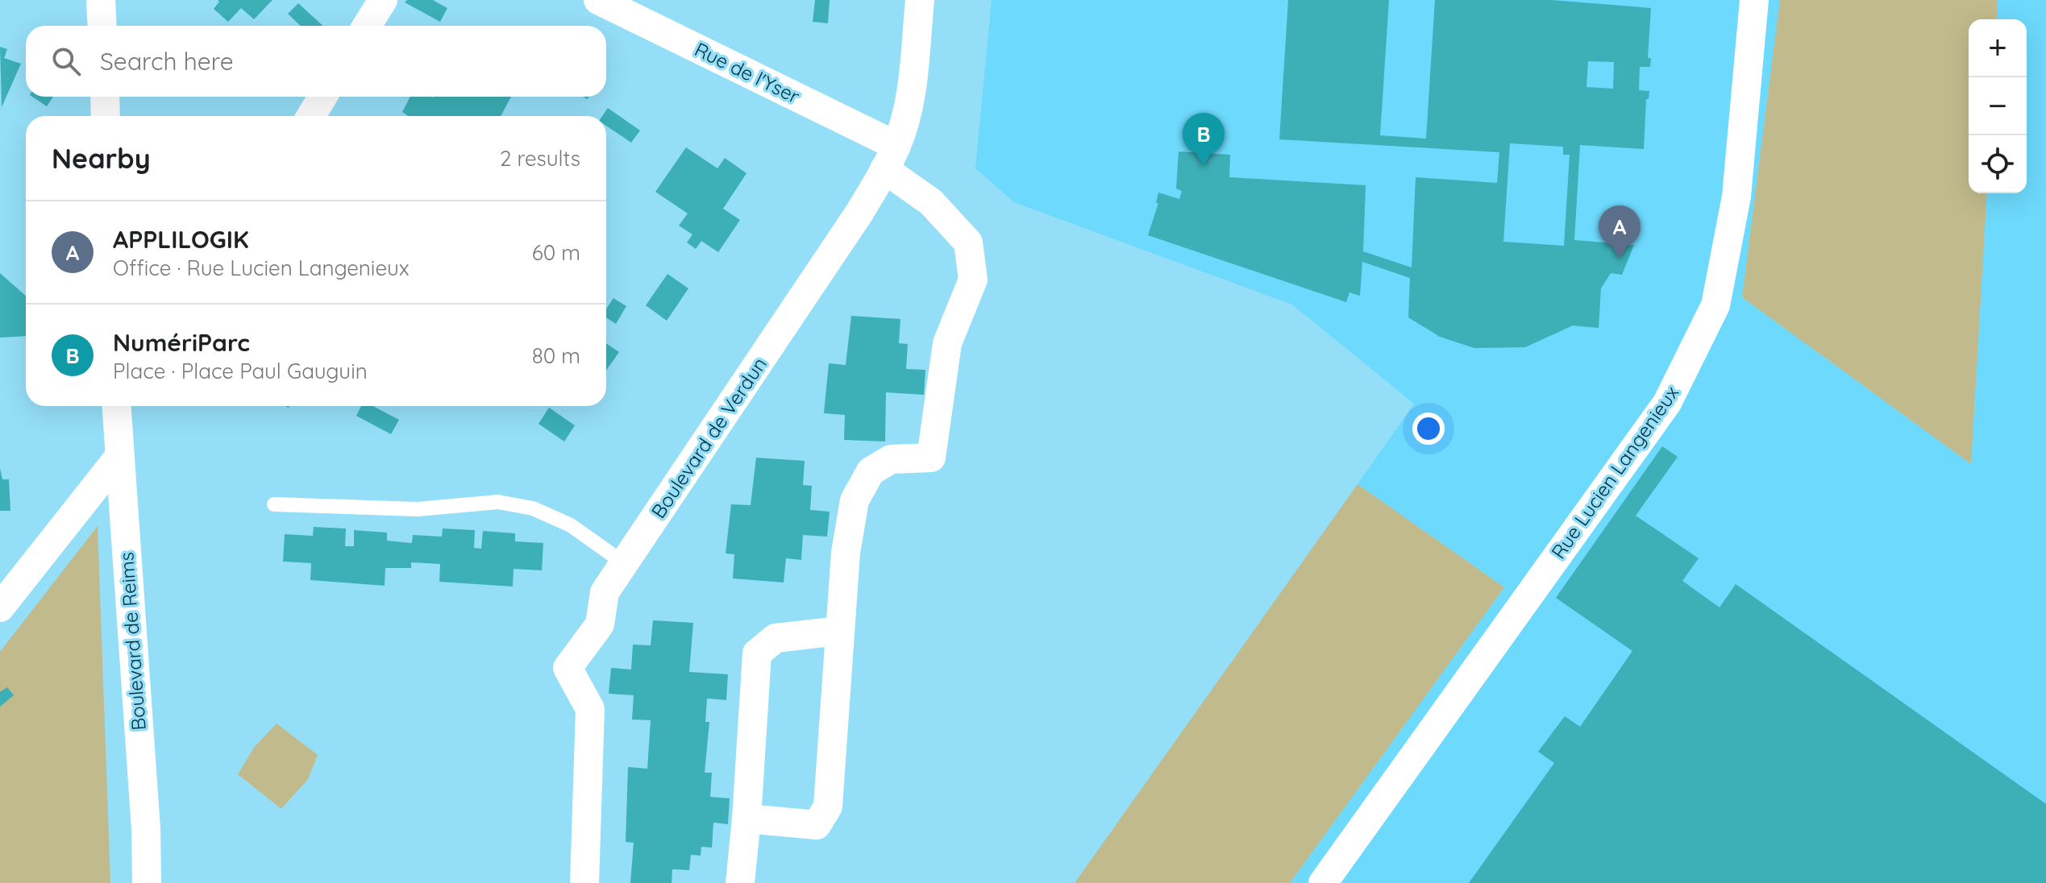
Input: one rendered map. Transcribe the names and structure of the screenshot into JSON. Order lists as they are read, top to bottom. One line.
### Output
{"streets":{"street":["Rue de l'Yser","Boulevard de Verdun","Rue Lucien Langenieux","Boulevard de Reims"]},"crossings":[["Rue de l'Yser","Boulevard de Verdun"]],"page":{"map_buttons":["+","−"],"search":"Search here","pins":["B","A"],"heading":["Nearby","2 results"],"list":[{"mark":"A","name":"APPLILOGIK","note":"Office · Rue Lucien Langenieux","value":"60 m"},{"mark":"B","name":"NumériParc","note":"Place · Place Paul Gauguin","value":"80 m"}]}}
